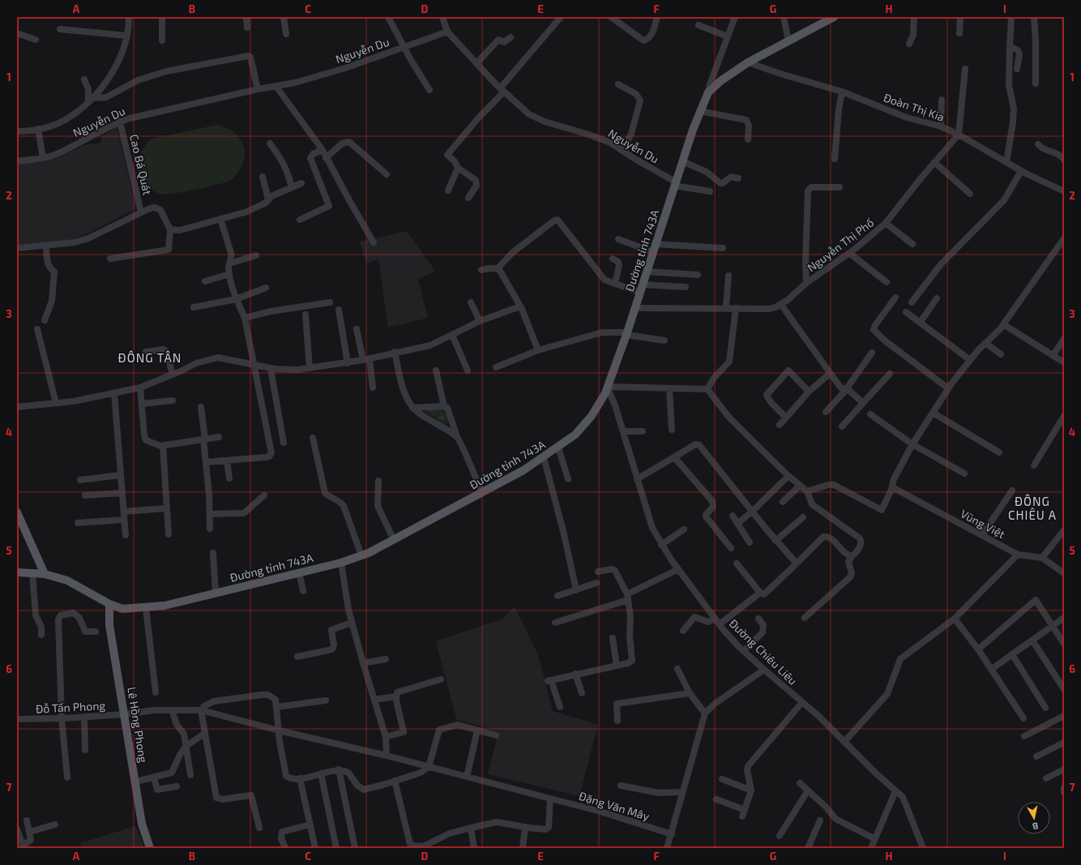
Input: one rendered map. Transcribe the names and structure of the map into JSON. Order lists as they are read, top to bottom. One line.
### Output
{"streets":{"main road":["Đường tỉnh 743A","Lê Hồng Phong"],"street":["Nguyễn Du","Đoàn Thị Kia","Cao Bá Quát","Nguyễn Thị Phố","Vũng Việt","Đường Chiêu Liêu","Đỗ Tấn Phong","Đặng Văn Mây"]},"crossings":[["Nguyễn Du","Cao Bá Quát"],["Nguyễn Du","Đường tỉnh 743A"],["Đoàn Thị Kia","Nguyễn Thị Phố"],["Đoàn Thị Kia","Đường tỉnh 743A"],["Nguyễn Thị Phố","Đường tỉnh 743A"],["Đường tỉnh 743A","Đường Chiêu Liêu"],["Đường tỉnh 743A","Lê Hồng Phong"],["Đỗ Tấn Phong","Lê Hồng Phong"]],"districts":["ĐÔNG TÂN","ĐÔNG CHIÊU A"],"north":"bottom","grid":{"columns":["A","B","C","D","E","F","G","H","I"],"rows":["1","2","3","4","5","6","7"]}}
